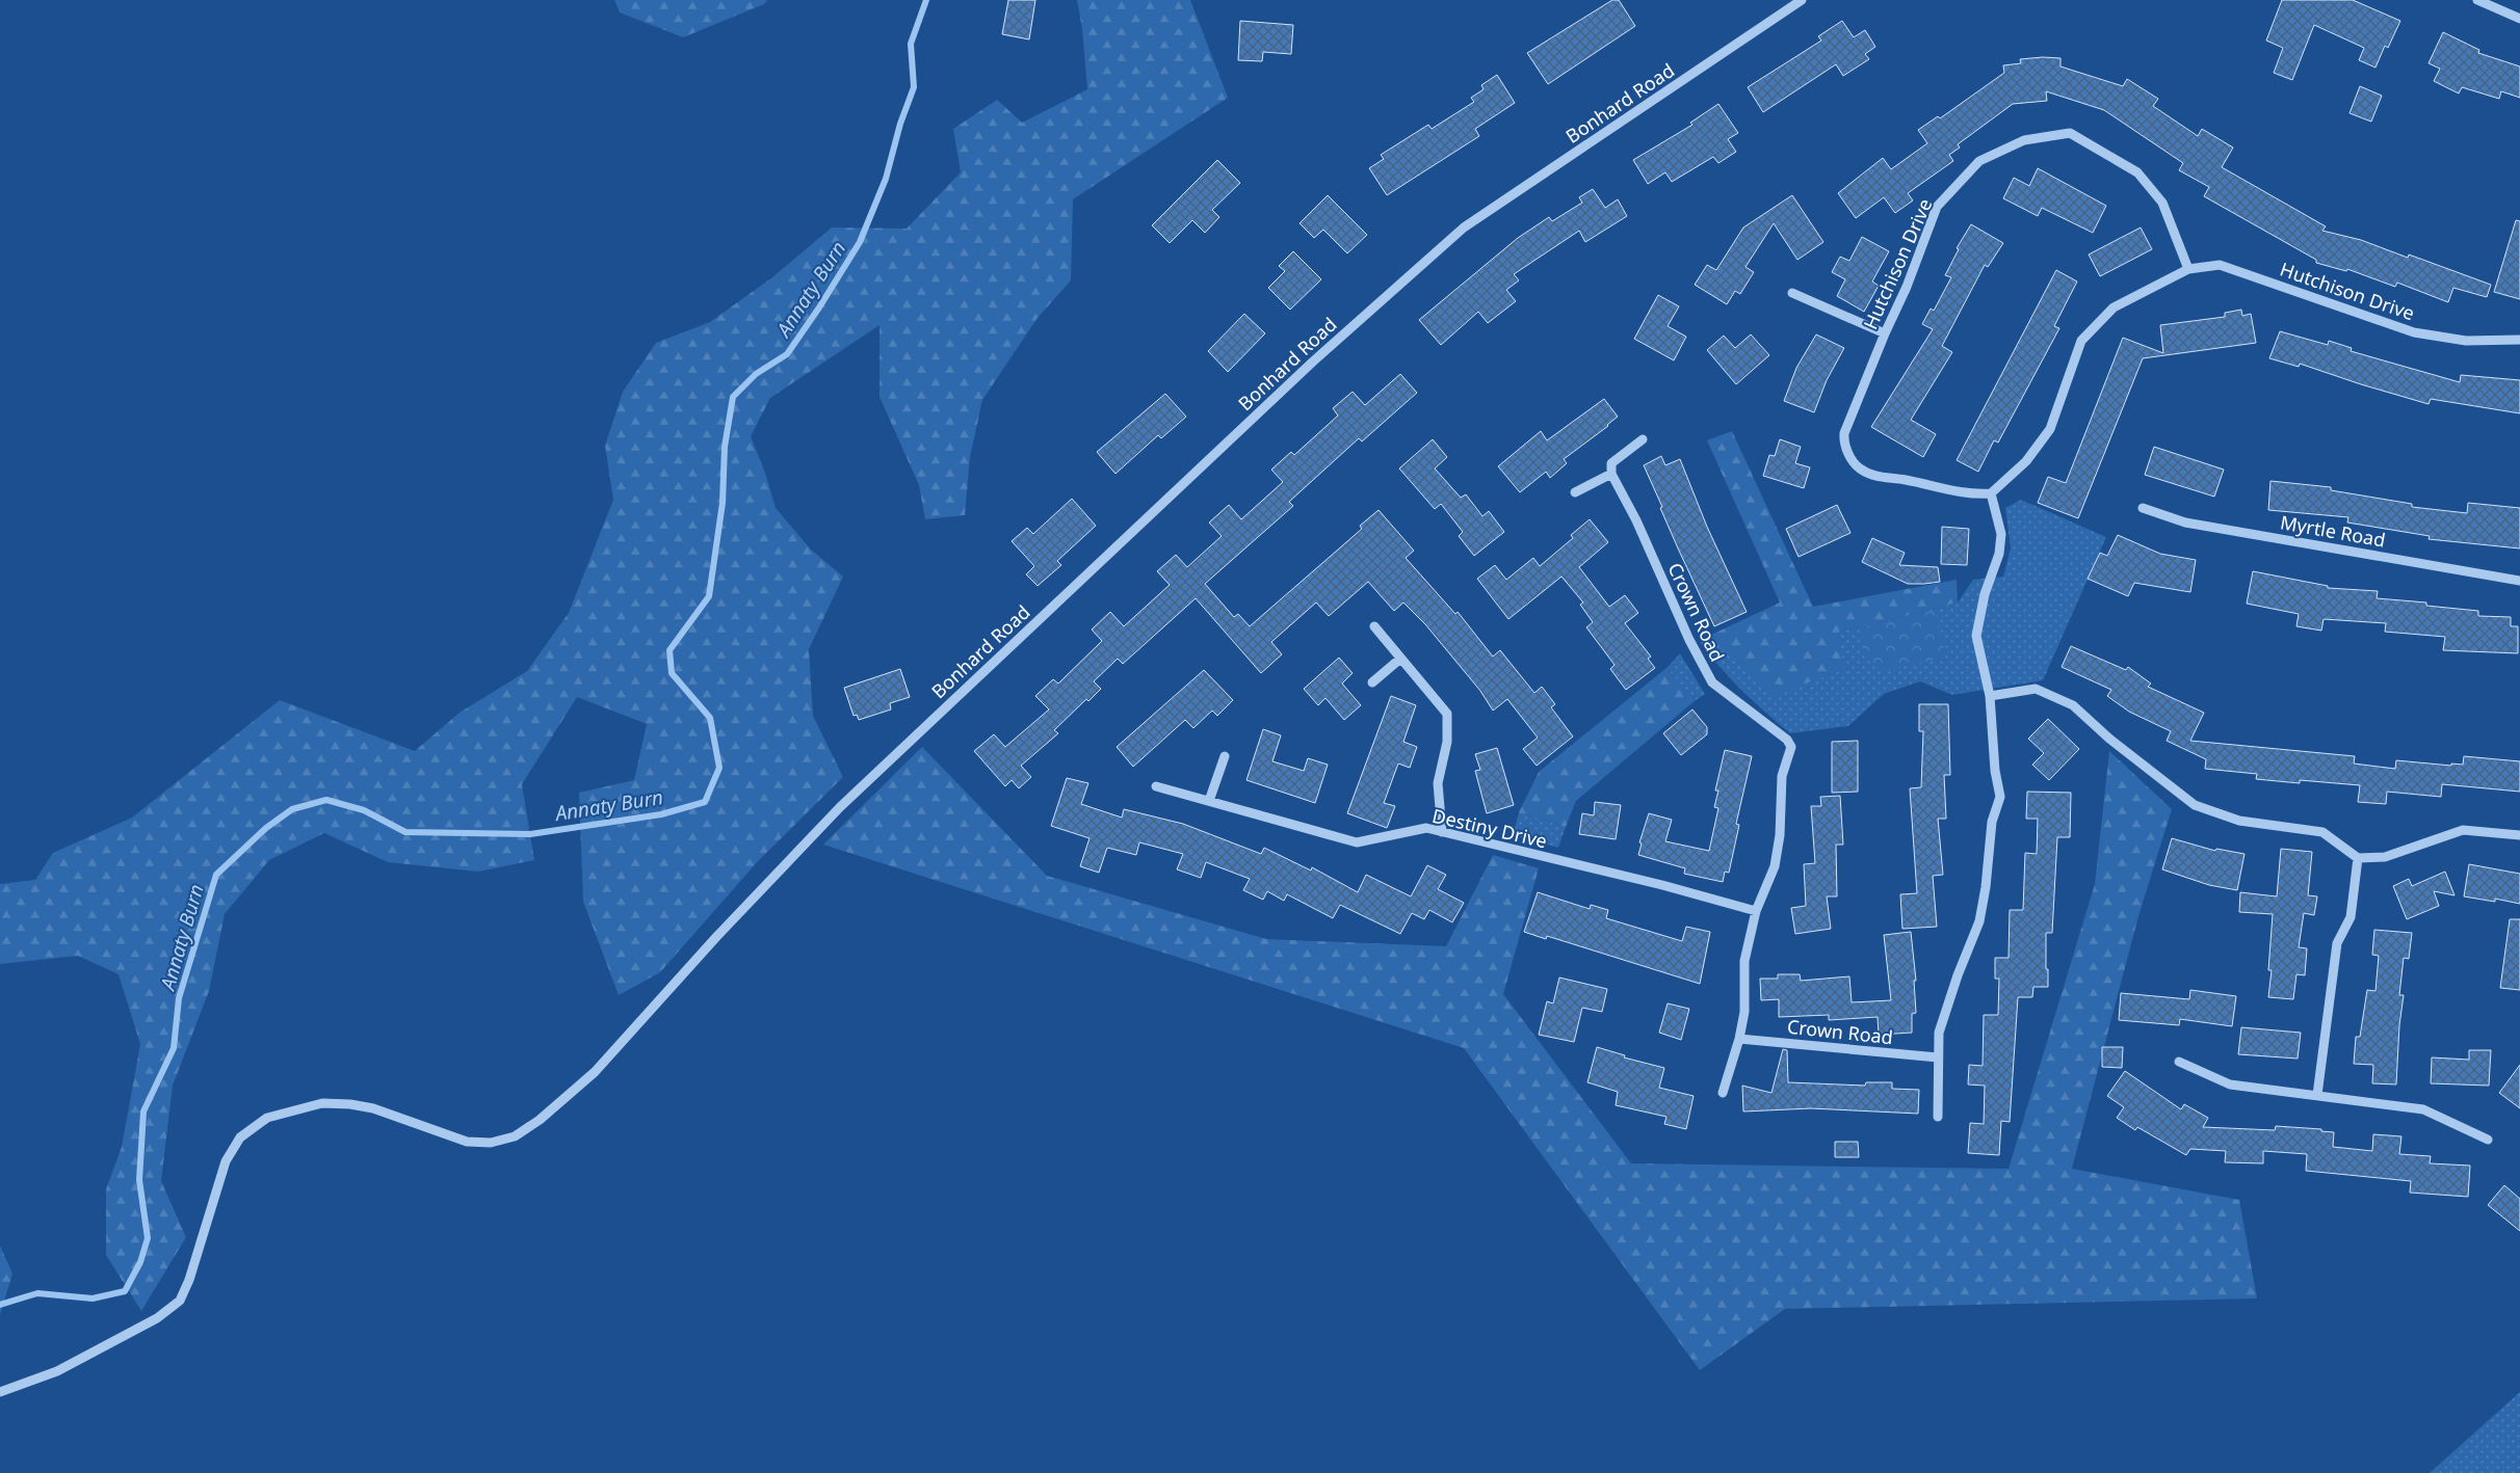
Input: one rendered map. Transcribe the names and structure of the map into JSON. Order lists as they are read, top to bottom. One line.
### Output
{"streets":{"street":["Bonhard Road","Hutchison Drive","Myrtle Road","Crown Road","Destiny Drive"]},"crossings":[["Crown Road","Destiny Drive"]],"water":["Annaty Burn"]}
